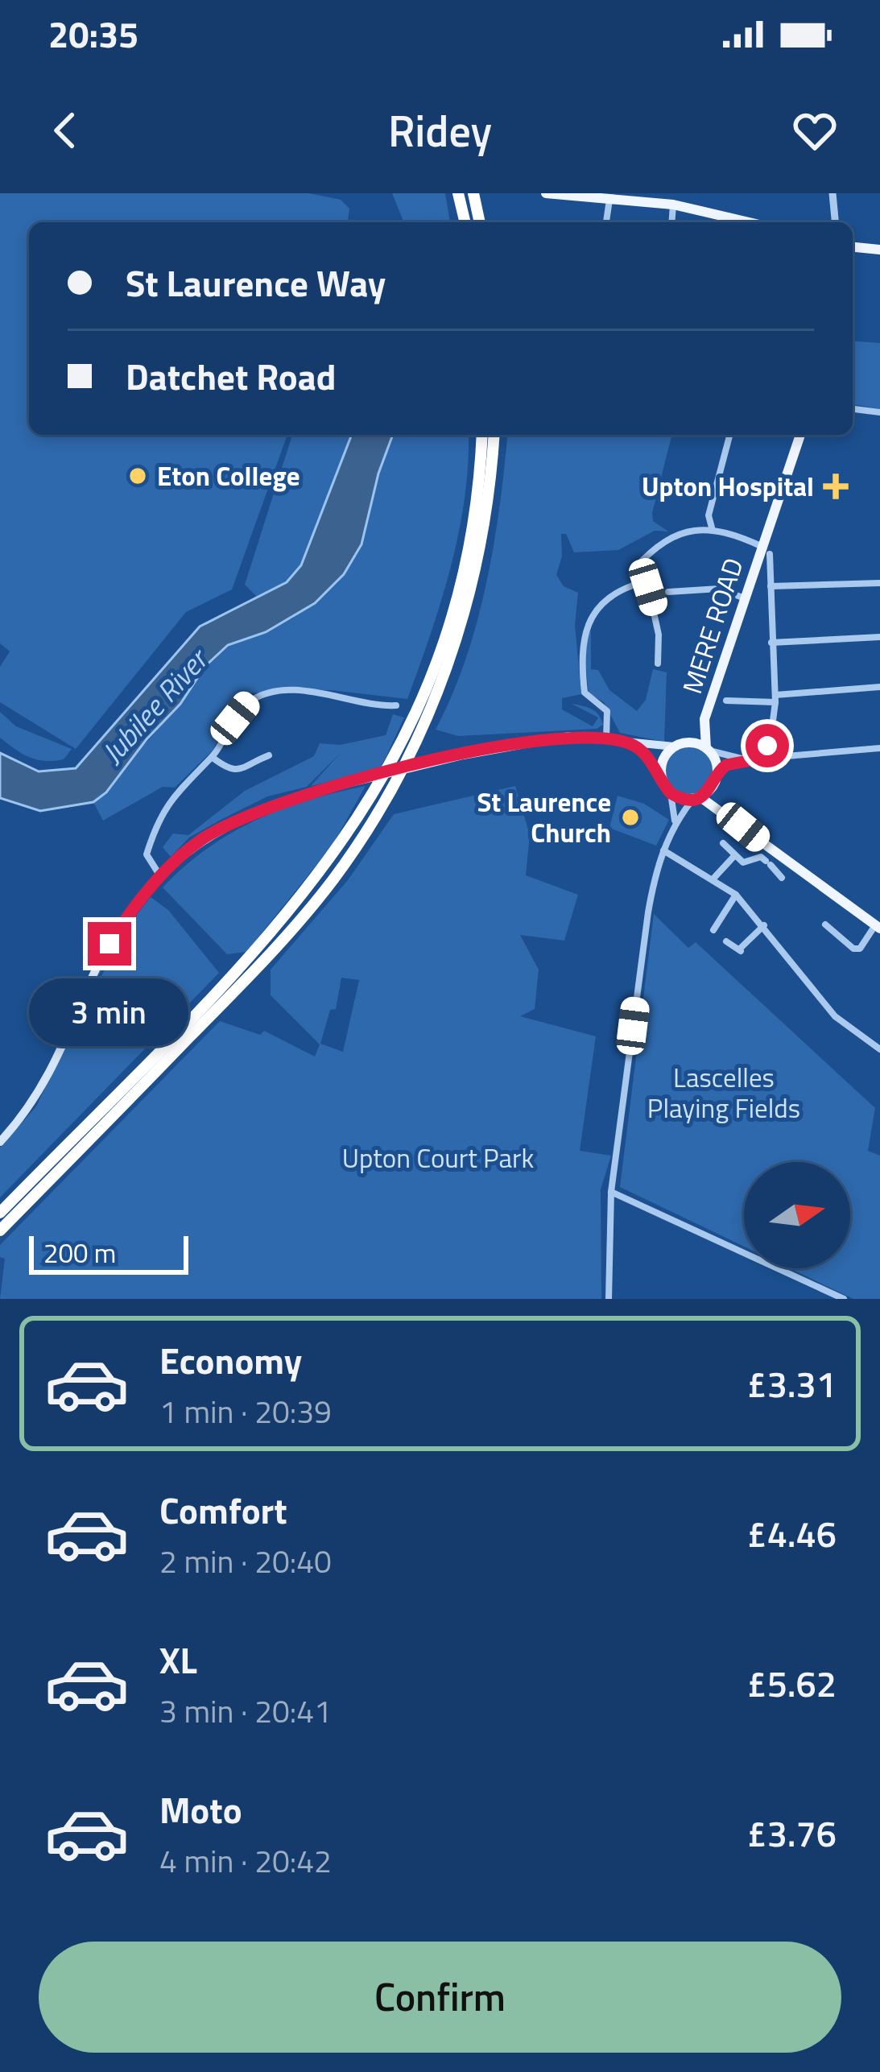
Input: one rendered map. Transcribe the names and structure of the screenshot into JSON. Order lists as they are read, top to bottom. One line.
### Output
{"streets":{"main road":["MERE ROAD"]},"water":["Jubilee River"],"parks":["Lascelles Playing Fields","Upton Court Park"],"places":{"other":["Eton College","St Laurence Church"],"health":["Upton Hospital"]},"scale_bar":"200 m","north":"right","page":{"status":"20:35","header":"Ridey","banner":["St Laurence Way","Datchet Road"],"bubble":"3 min","scale":"200 m","list":[{"name":"Economy","note":"1 min · 20:39","value":"£3.31"},{"name":"Comfort","note":"2 min · 20:40","value":"£4.46"},{"name":"XL","note":"3 min · 20:41","value":"£5.62"},{"name":"Moto","note":"4 min · 20:42","value":"£3.76"}],"buttons":"Confirm"}}
